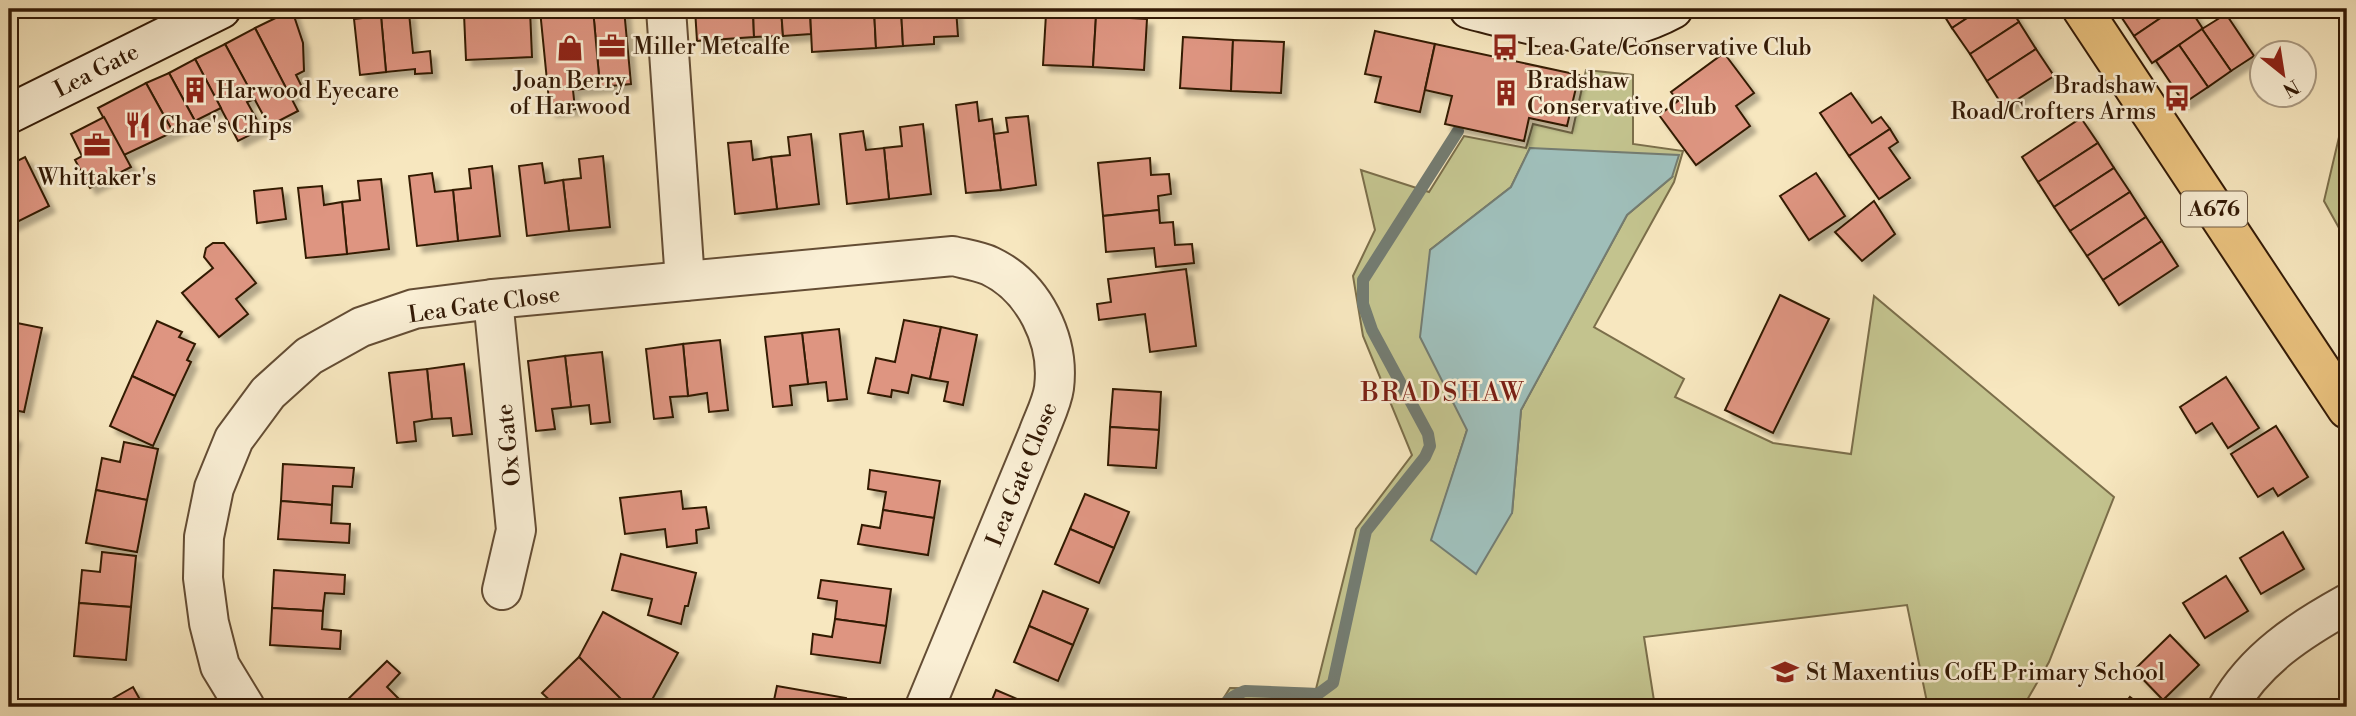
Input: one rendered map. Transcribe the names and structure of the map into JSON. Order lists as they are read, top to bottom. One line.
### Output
{"streets":{"main road":["A676"],"street":["Lea Gate","Lea Gate Close","Ox Gate"]},"crossings":[["Lea Gate Close","Ox Gate"]],"districts":["BRADSHAW"],"places":{"office":["Miller Metcalfe","Whittaker's"],"bus stop":["Lea Gate/Conservative Club","Bradshaw Road/Crofters Arms"],"shop":["Joan Berry of Harwood"],"building":["Harwood Eyecare","Bradshaw Conservative Club"],"restaurant":["Chae's Chips"],"school or university":["St Maxentius CofE Primary School"]},"north":"bottom right"}
